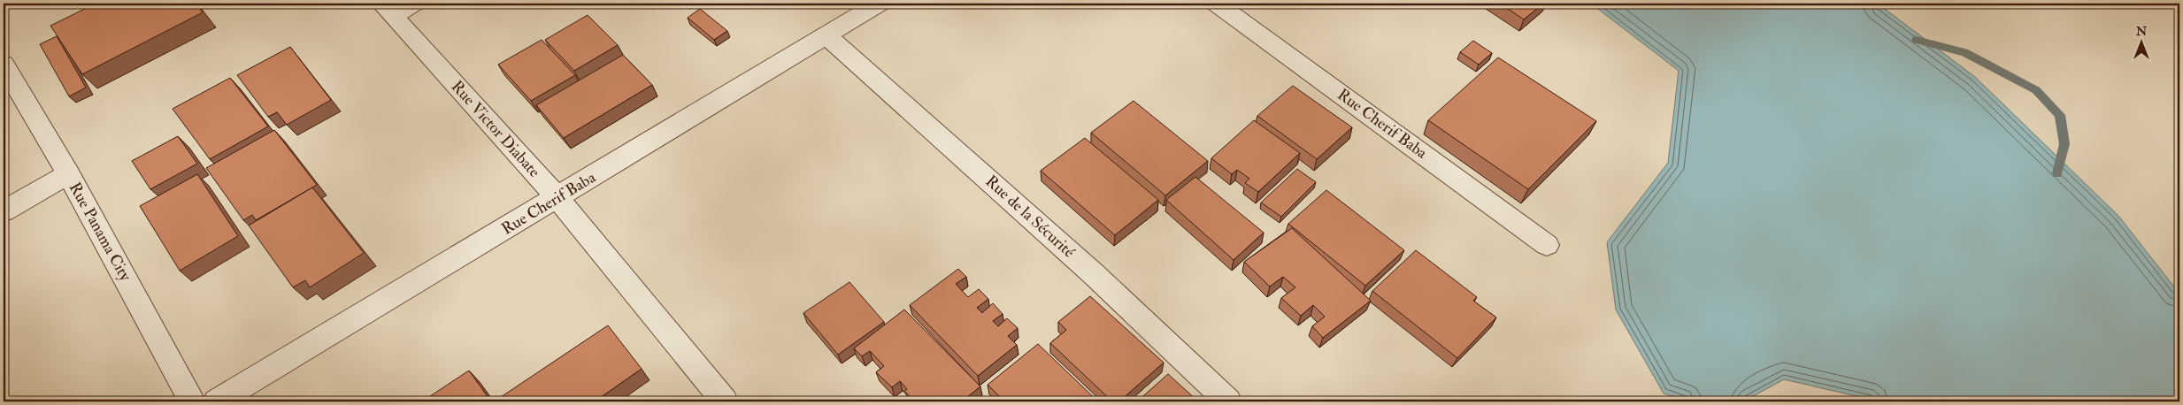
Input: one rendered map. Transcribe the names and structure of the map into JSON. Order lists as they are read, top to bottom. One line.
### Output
{"streets":{"street":["Rue Cherif Baba","Rue Victor Diabate","Rue de la Sécurité","Rue Panama City"]},"crossings":[["Rue Cherif Baba","Rue Victor Diabate"],["Rue Cherif Baba","Rue de la Sécurité"]],"north":"top"}
